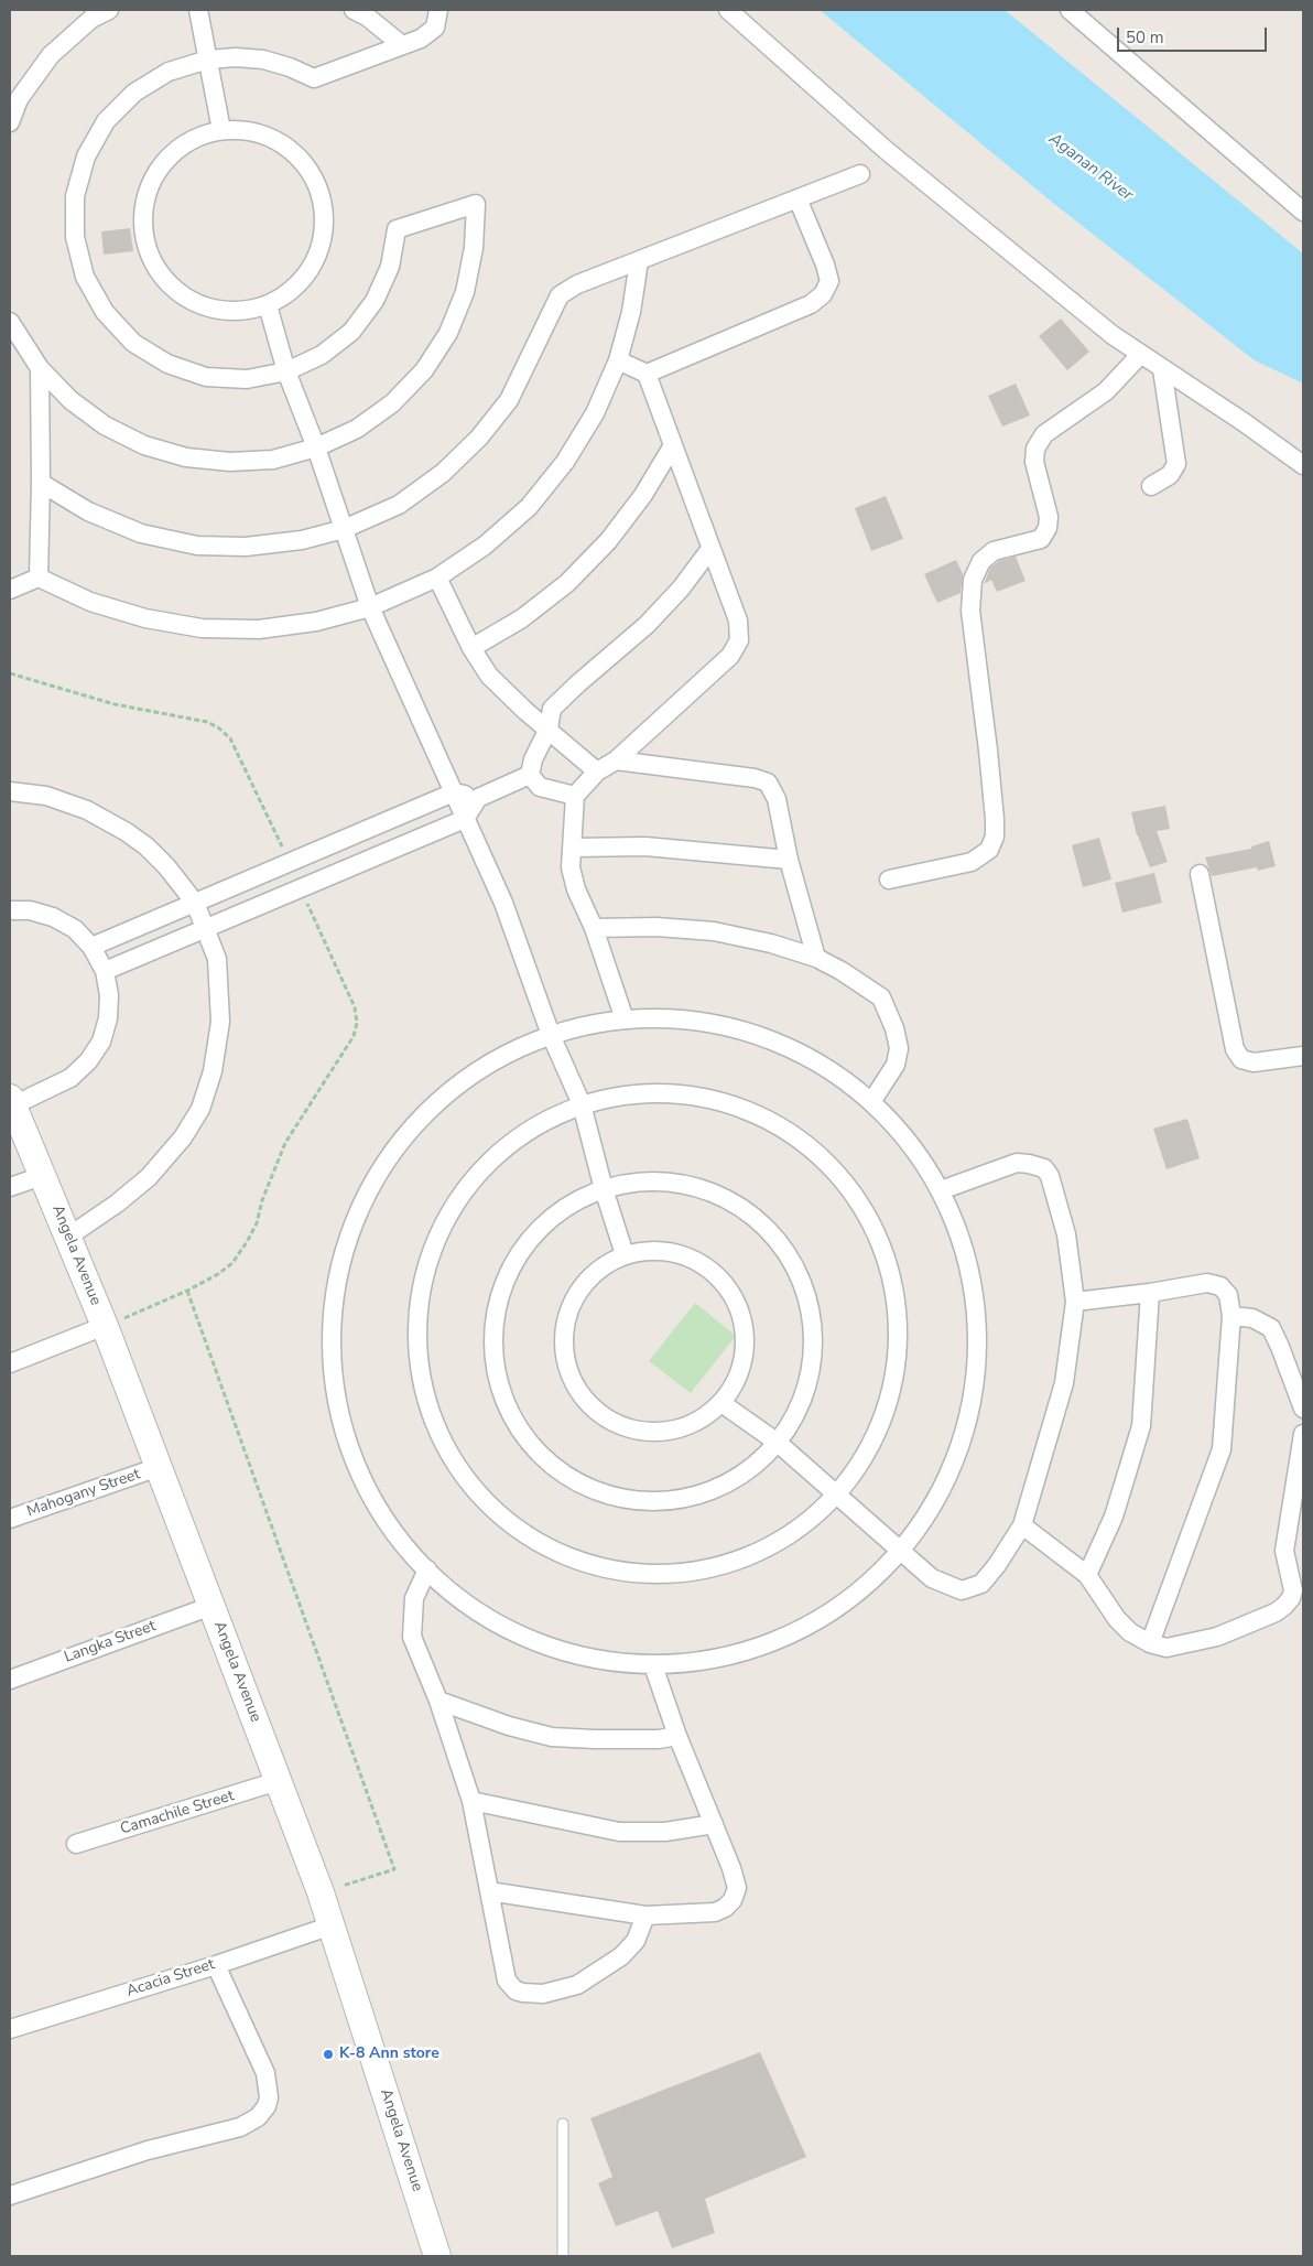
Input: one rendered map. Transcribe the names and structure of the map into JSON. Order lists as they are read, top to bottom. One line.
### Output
{"streets":{"main road":["Angela Avenue"],"street":["Mahogany Street","Langka Street","Camachile Street","Acacia Street"]},"crossings":[["Angela Avenue","Mahogany Street"],["Angela Avenue","Langka Street"],["Angela Avenue","Camachile Street"],["Angela Avenue","Acacia Street"]],"water":["Aganan River"],"places":["K-8 Ann store"],"scale_bar":"50 m"}
